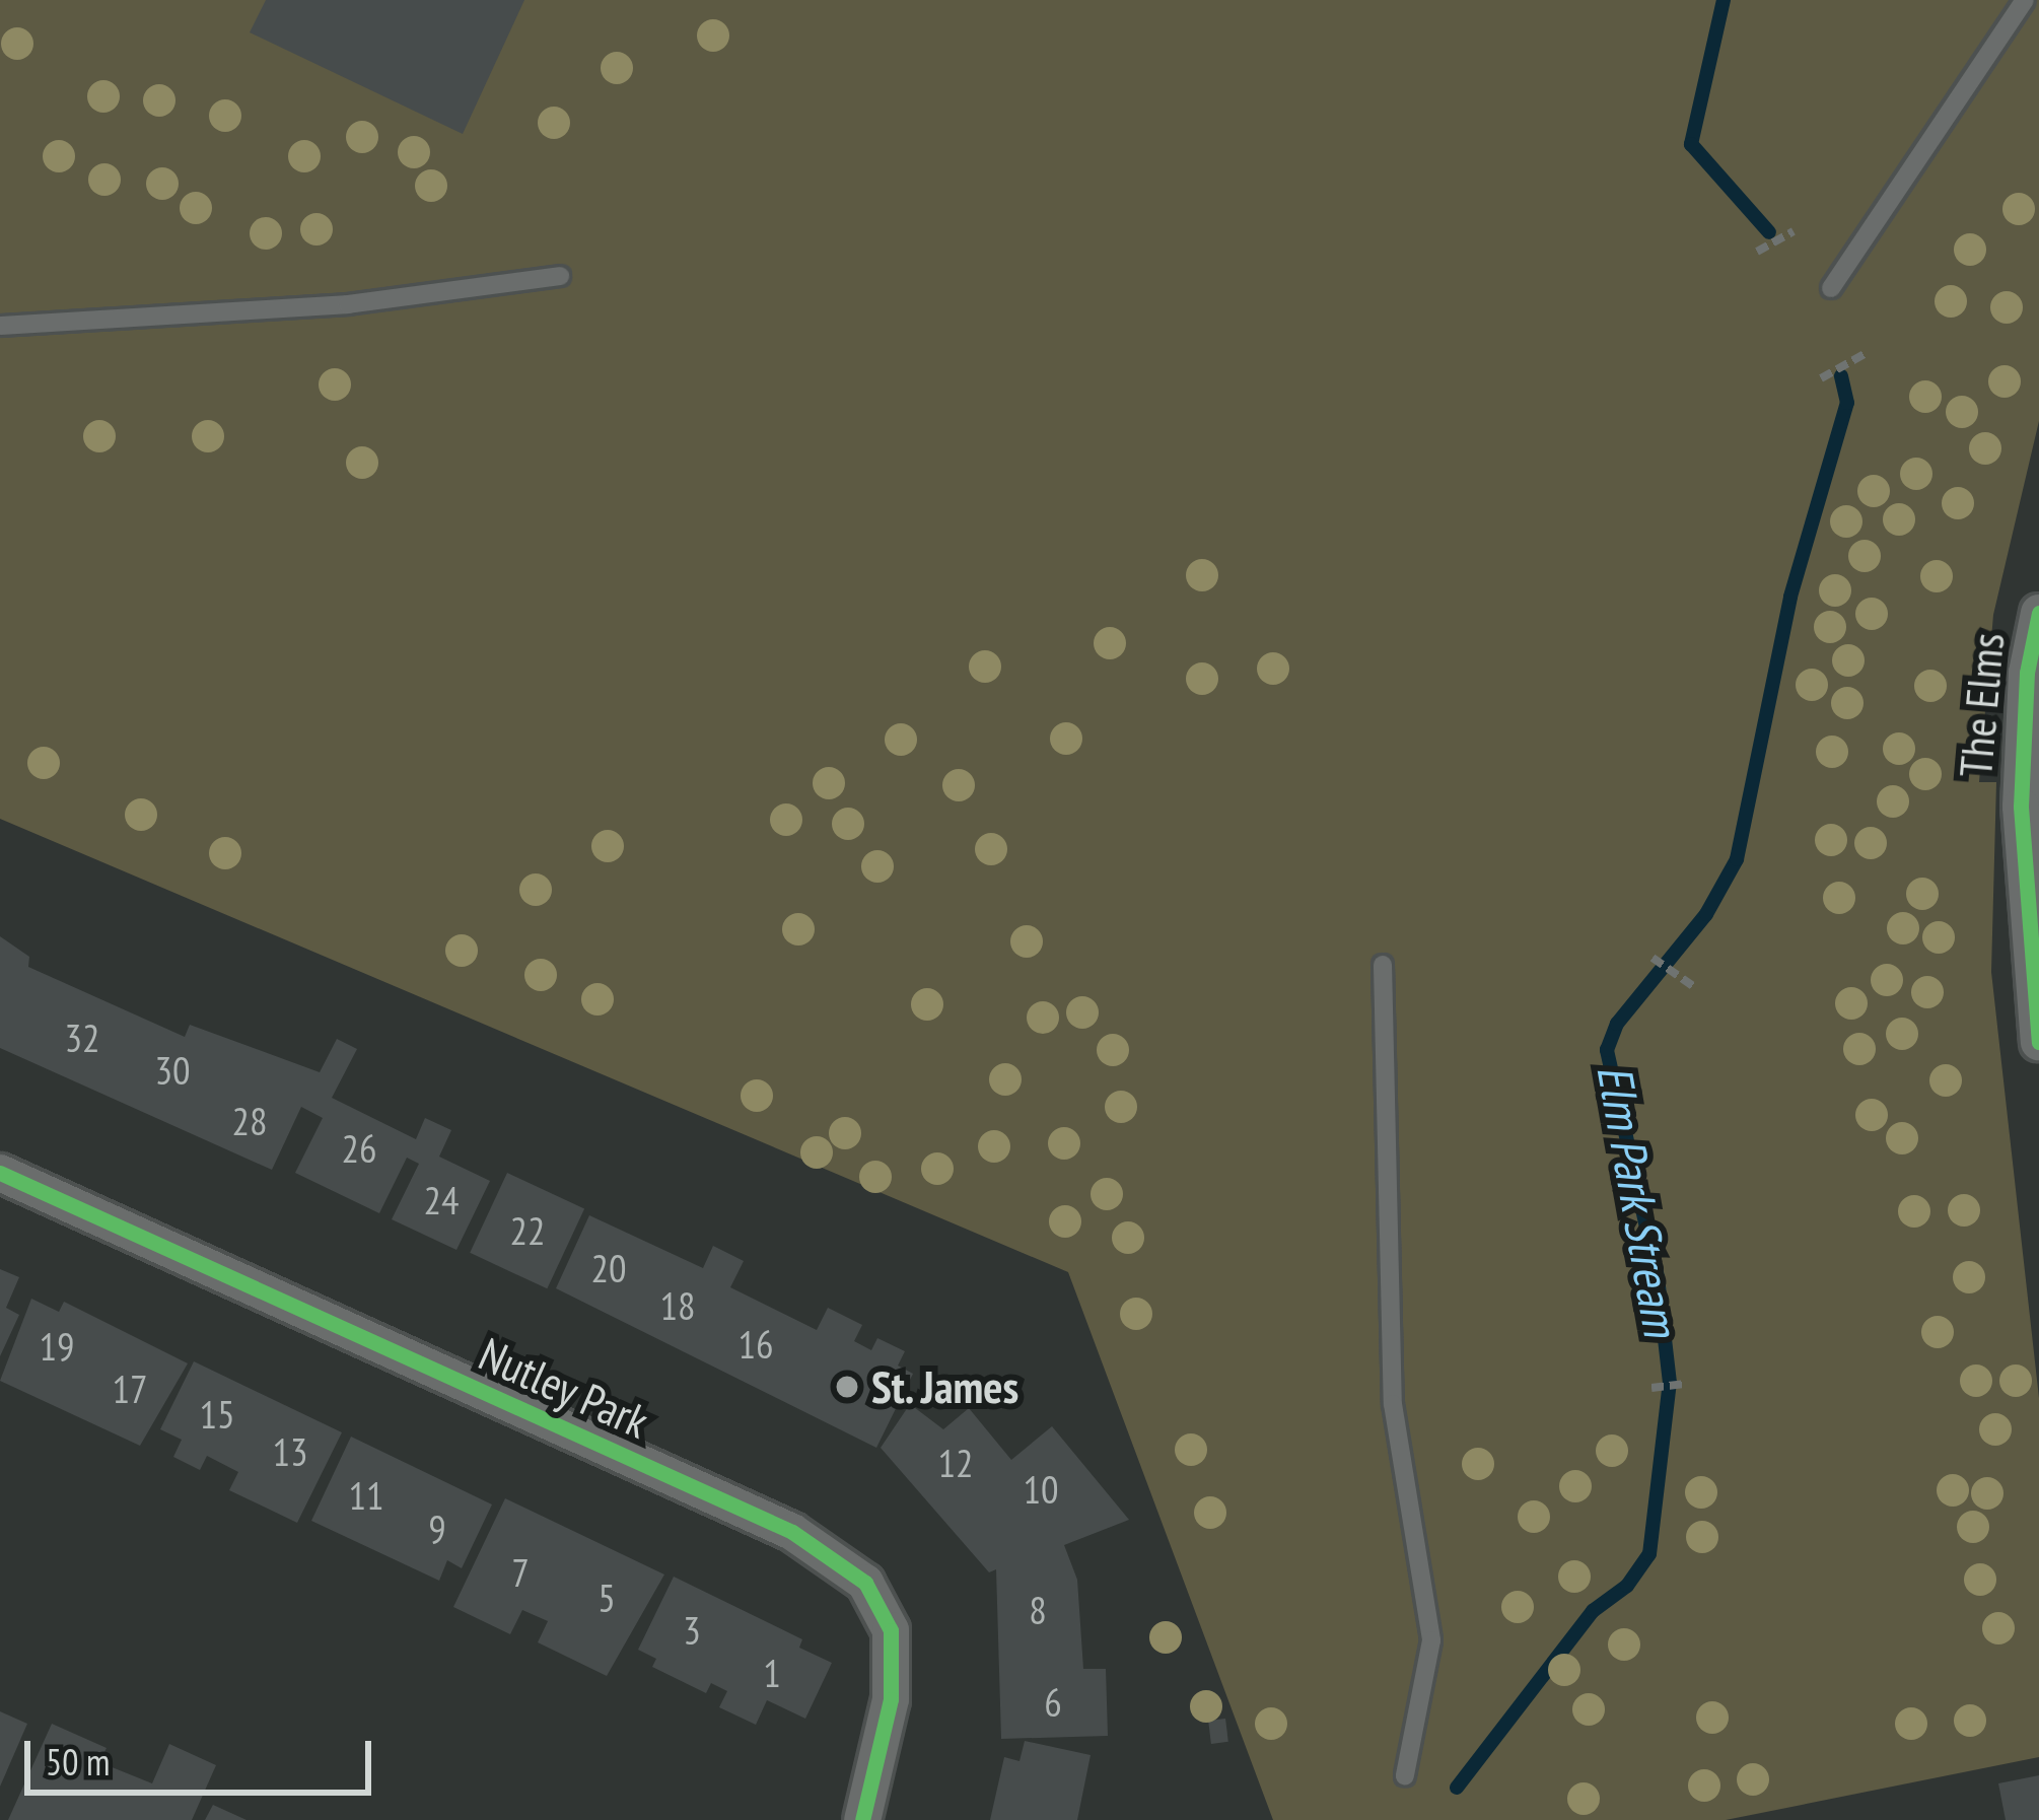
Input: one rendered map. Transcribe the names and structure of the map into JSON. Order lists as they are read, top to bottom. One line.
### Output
{"streets":{"street":["The Elms","Nutley Park"]},"water":["Elm Park Stream"],"places":["St. James"],"house_numbers":["32","30","28","26","24","22","20","18","16","19","17","15","13","12","10","11","9","7","5","8","3","1","6"],"scale_bar":"50 m"}
